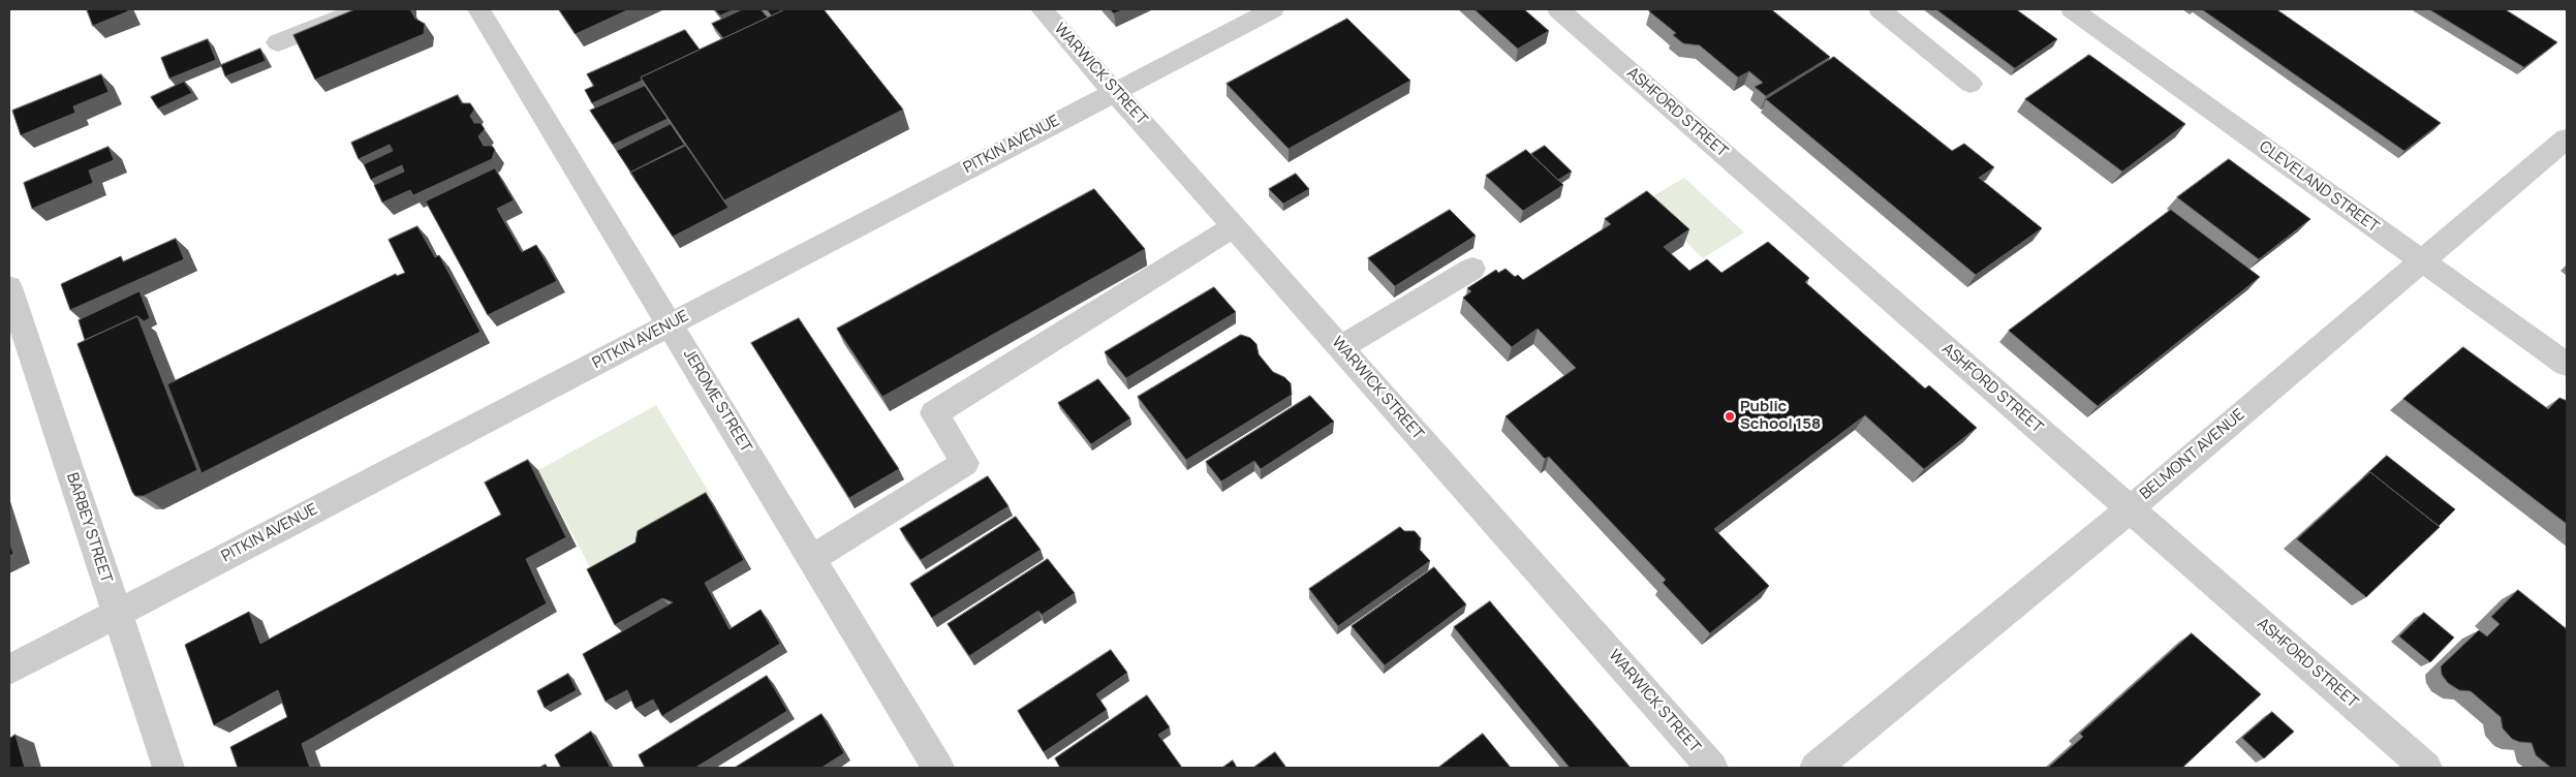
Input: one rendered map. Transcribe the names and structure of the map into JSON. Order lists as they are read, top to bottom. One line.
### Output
{"streets":{"street":["WARWICK STREET","ASHFORD STREET","PITKIN AVENUE","CLEVELAND STREET","JEROME STREET","BELMONT AVENUE","BARBEY STREET"]},"crossings":[["WARWICK STREET","PITKIN AVENUE"],["ASHFORD STREET","BELMONT AVENUE"],["PITKIN AVENUE","JEROME STREET"],["PITKIN AVENUE","BARBEY STREET"],["CLEVELAND STREET","BELMONT AVENUE"]],"places":["Public School 158"]}
